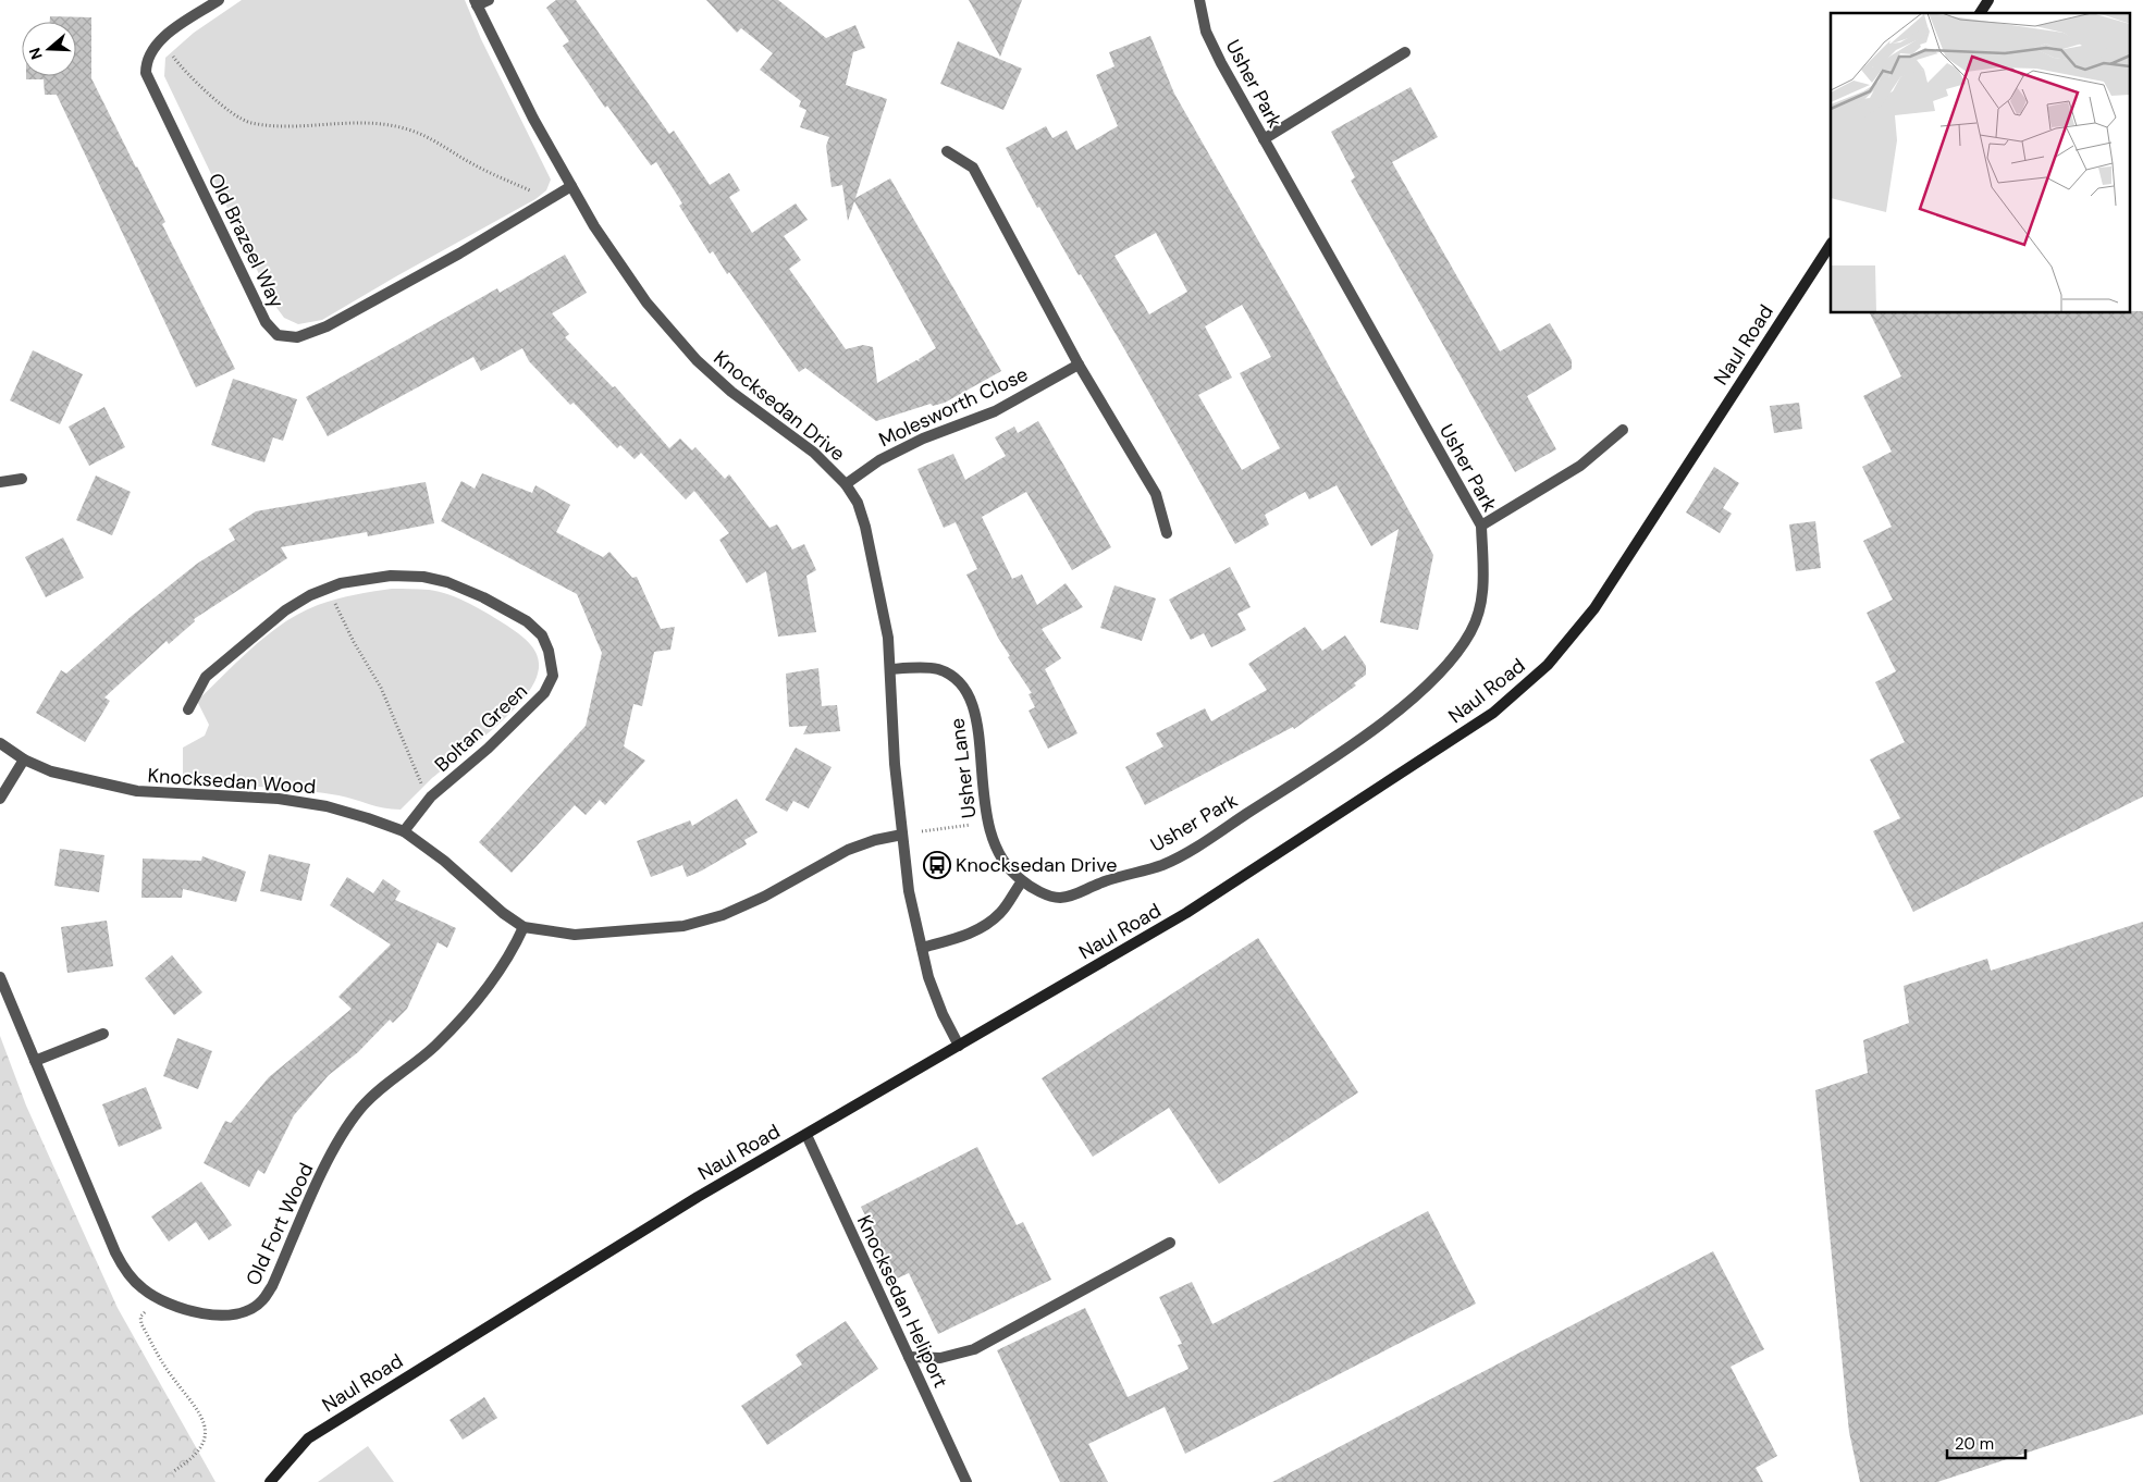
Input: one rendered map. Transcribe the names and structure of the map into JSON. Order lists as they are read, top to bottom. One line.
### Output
{"streets":{"main road":["Naul Road"],"street":["Usher Park","Old Brazeel Way","Knocksedan Drive","Molesworth Close","Boltan Green","Usher Lane","Knocksedan Wood","Old Fort Wood","Knocksedan Heliport"]},"crossings":[["Usher Park","Usher Lane"],["Old Brazeel Way","Knocksedan Drive"],["Naul Road","Knocksedan Drive"],["Naul Road","Knocksedan Heliport"],["Knocksedan Drive","Molesworth Close"],["Knocksedan Drive","Usher Lane"],["Knocksedan Drive","Knocksedan Wood"],["Boltan Green","Knocksedan Wood"],["Knocksedan Wood","Old Fort Wood"]],"places":{"bus stop":["Knocksedan Drive"]},"scale_bar":"20 m","north":"left"}
